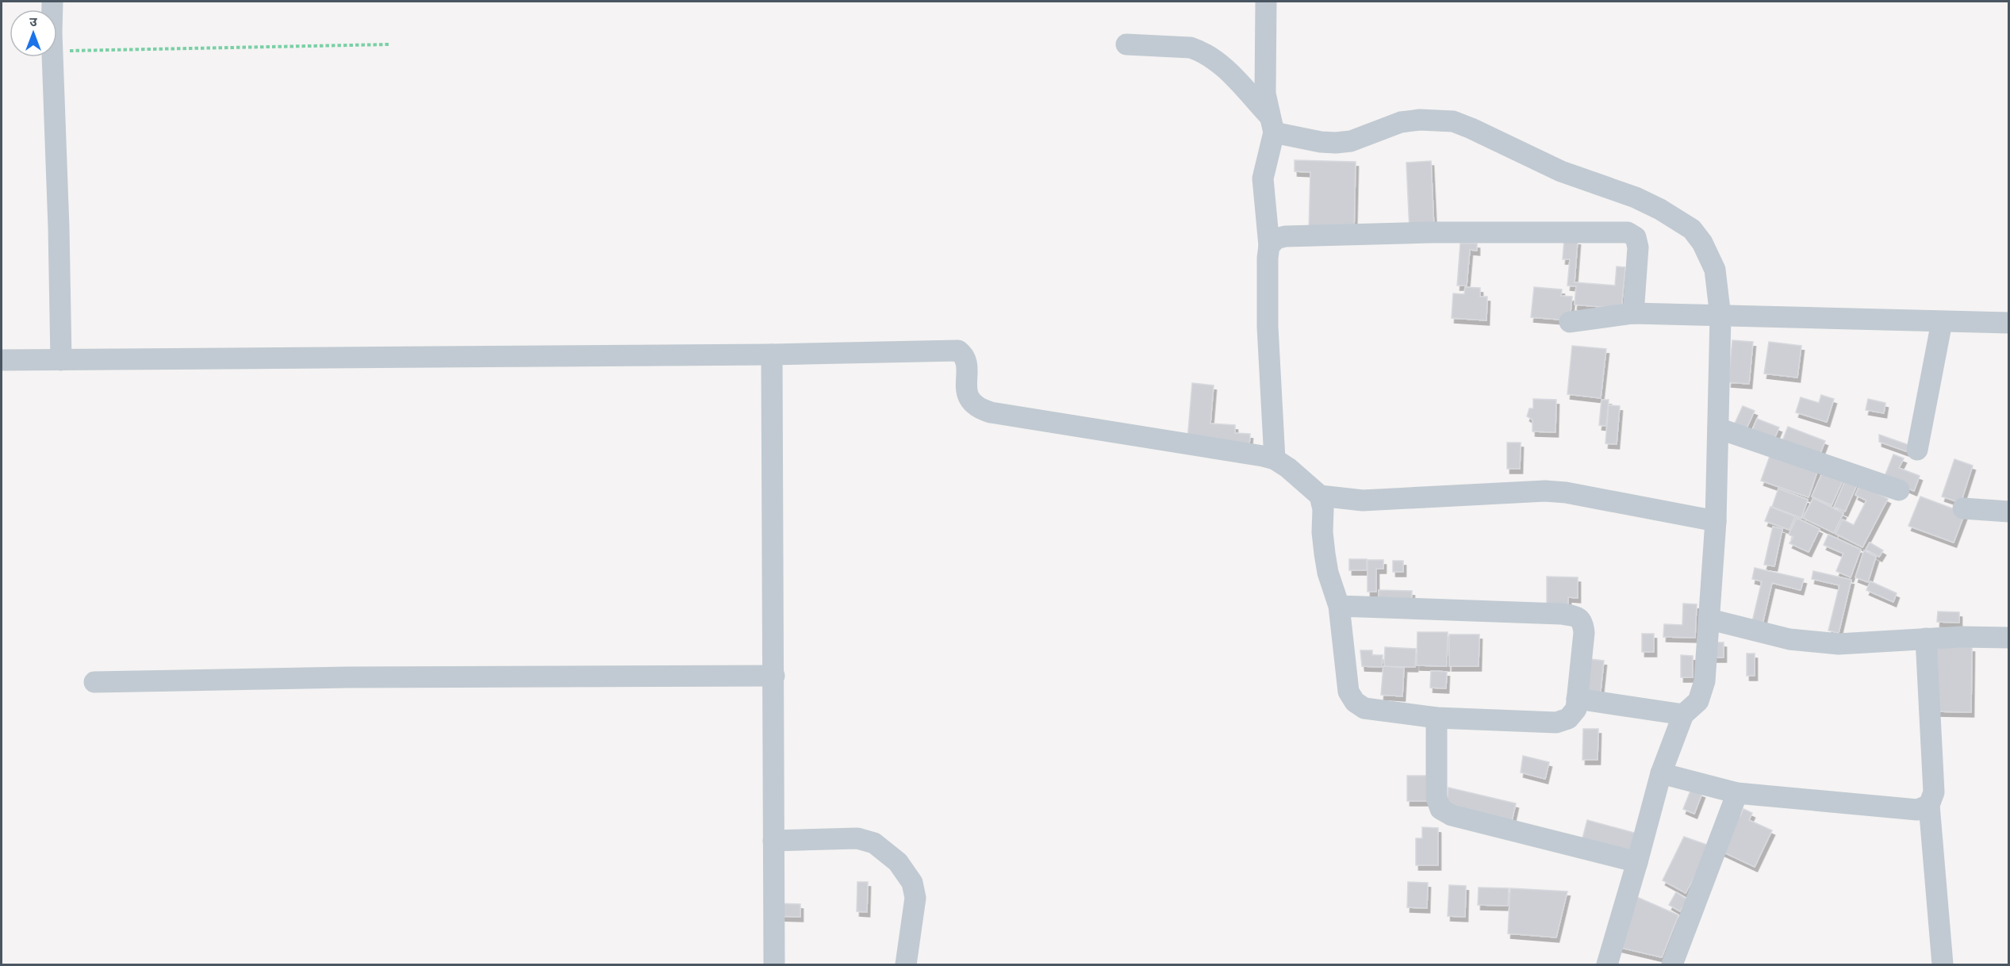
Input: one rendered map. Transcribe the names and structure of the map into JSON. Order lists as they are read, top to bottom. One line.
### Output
{"north":"top"}
